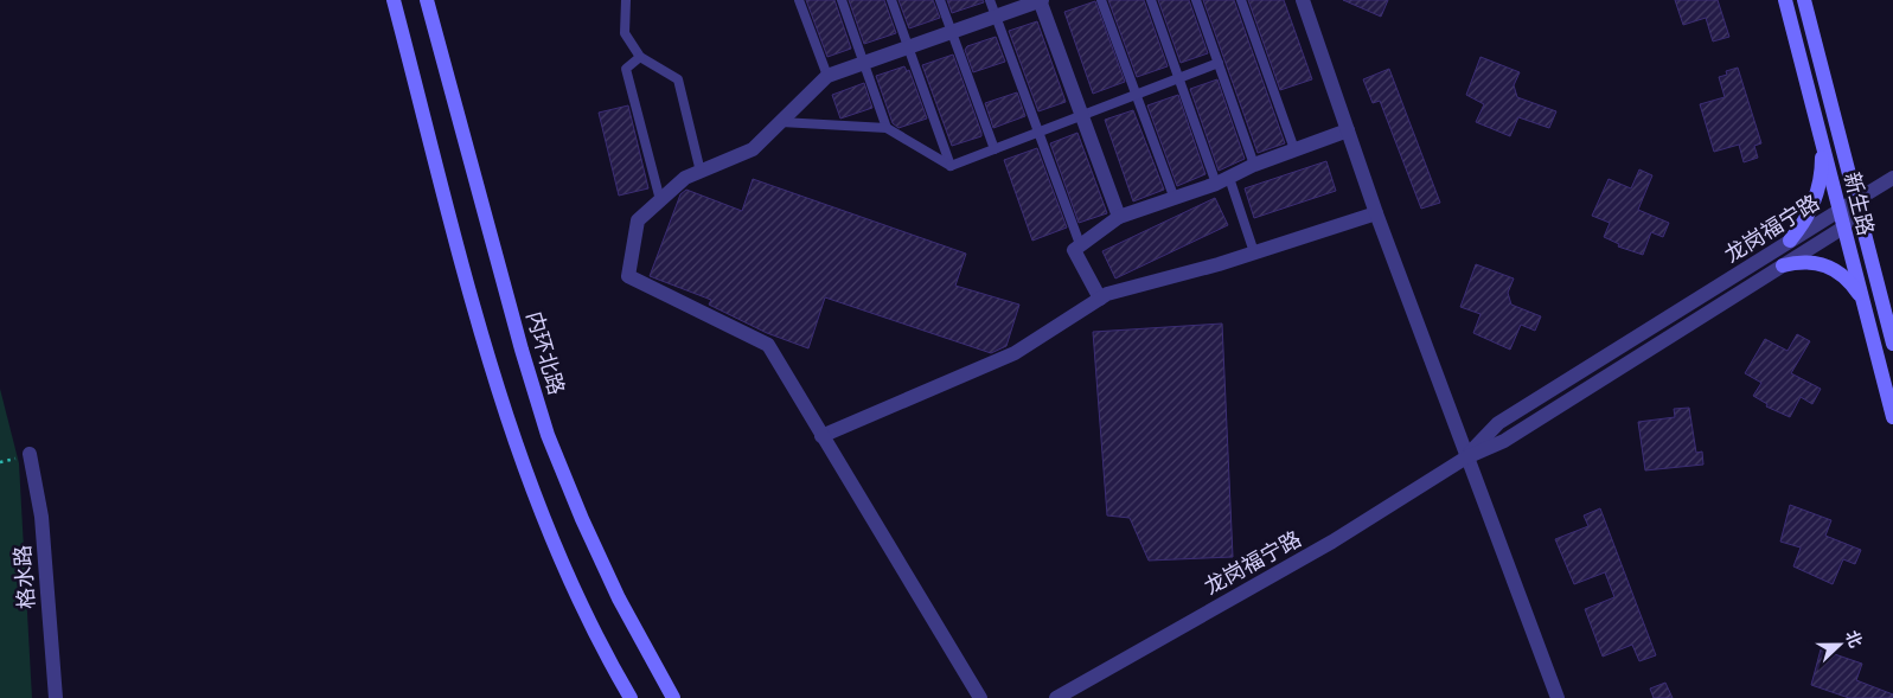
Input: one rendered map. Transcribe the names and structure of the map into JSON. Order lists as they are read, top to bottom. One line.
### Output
{"streets":{"main road":["新生路","内环北路"],"street":["龙岗福宁路","格水路"]},"crossings":[["新生路","龙岗福宁路"]],"north":"right"}
